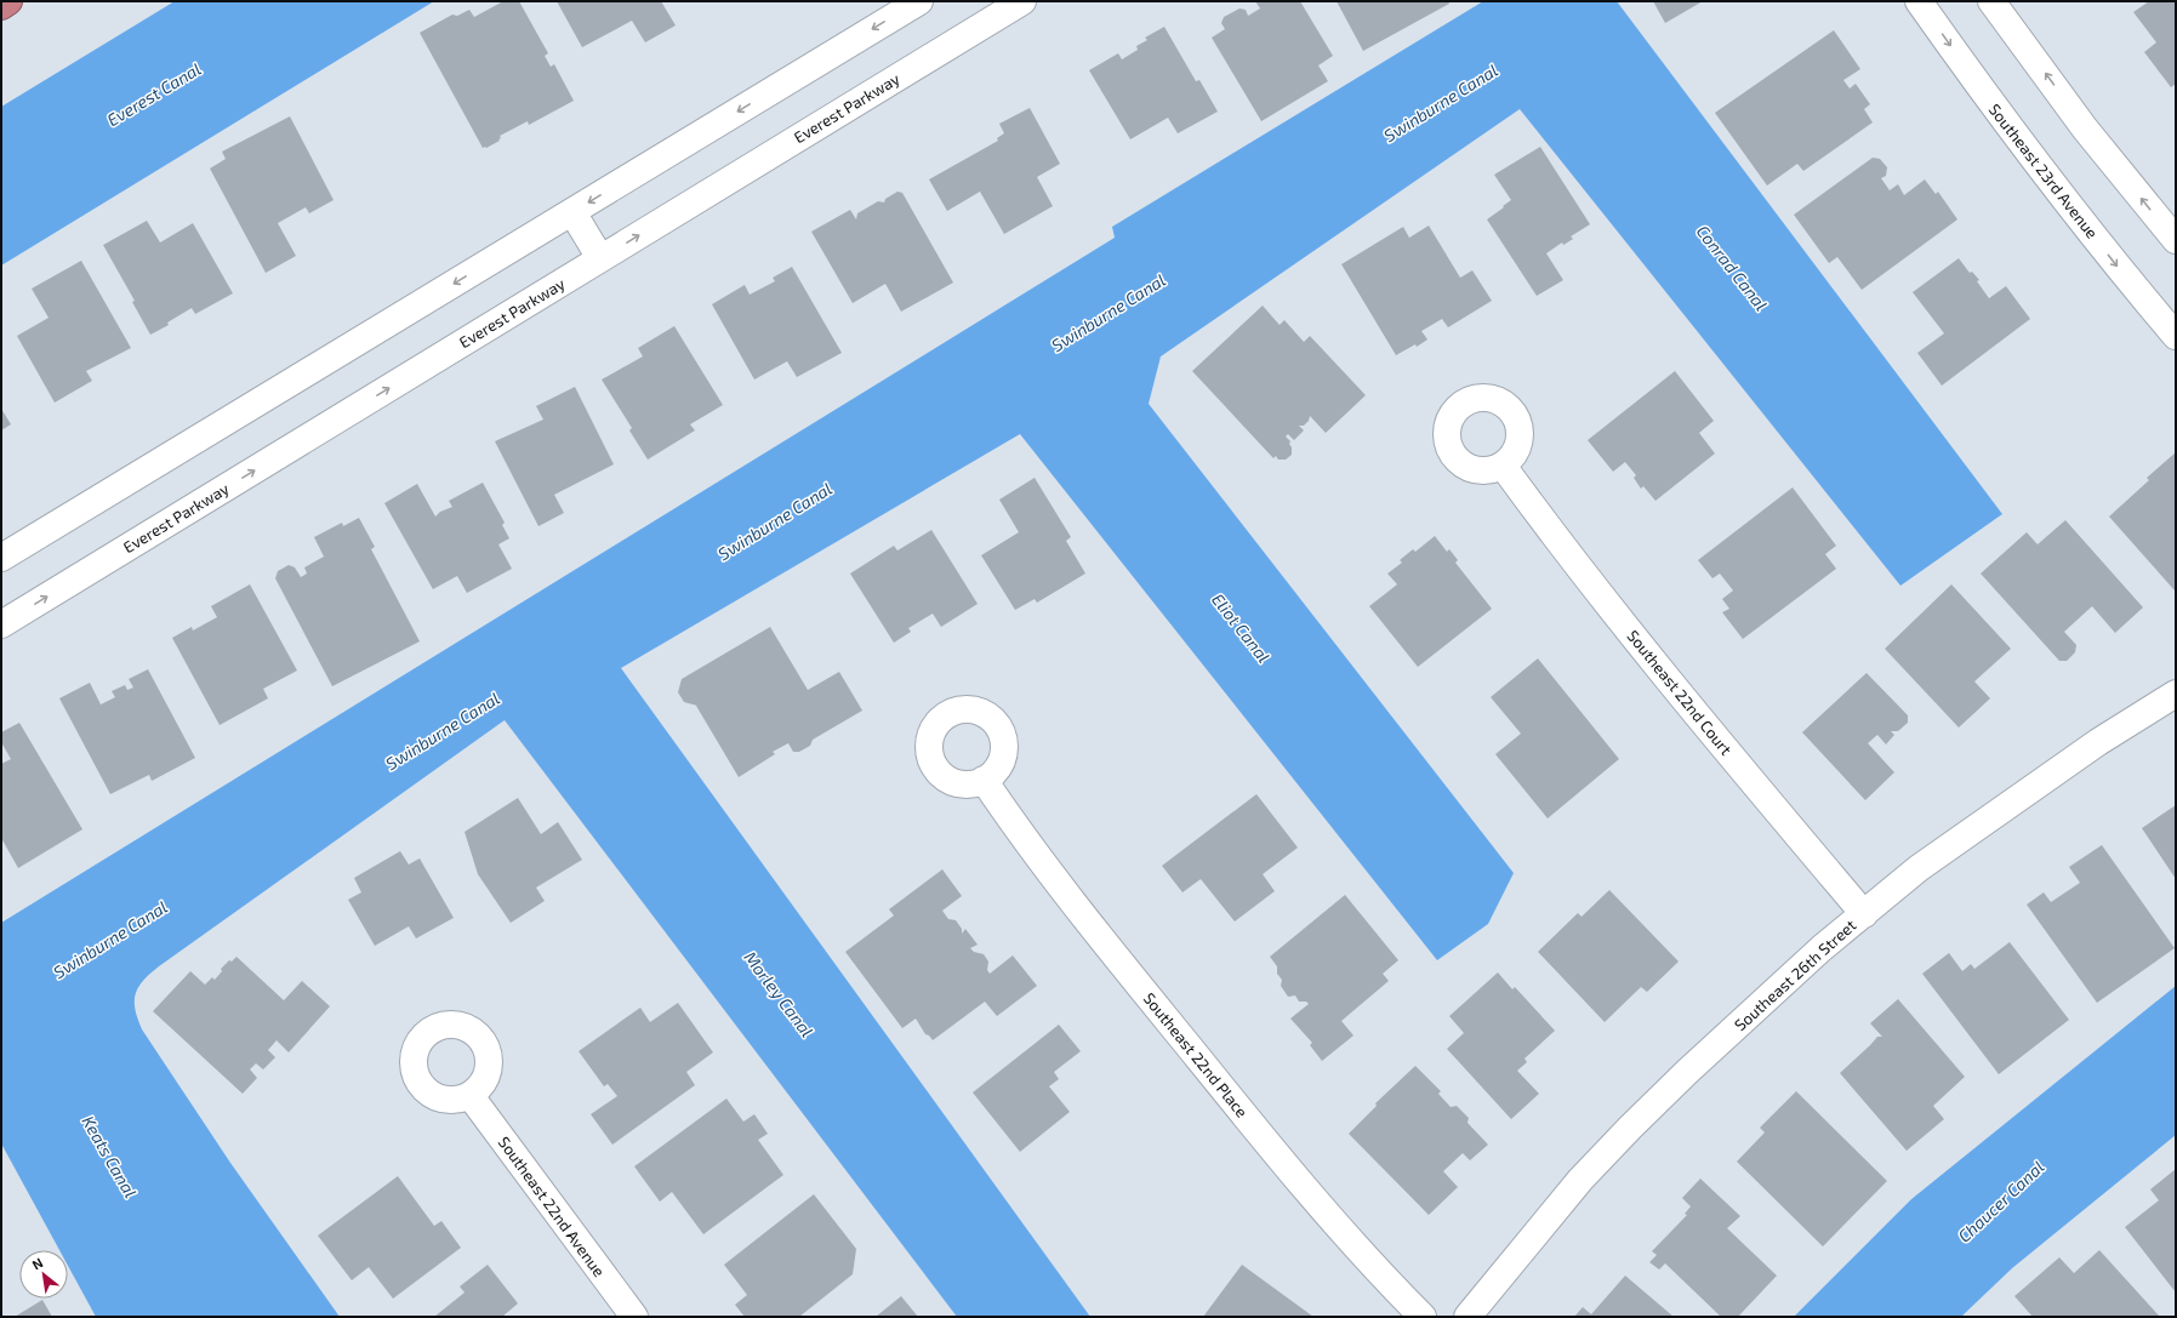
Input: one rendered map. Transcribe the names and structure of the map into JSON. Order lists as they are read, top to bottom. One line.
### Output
{"streets":{"street":["Everest Parkway","Southeast 23rd Avenue","Southeast 22nd Court","Southeast 26th Street","Southeast 22nd Place","Southeast 22nd Avenue"]},"crossings":[["Southeast 22nd Court","Southeast 26th Street"]],"water":["Everest Canal","Swinburne Canal","Conrad Canal","Eliot Canal","Morley Canal","Keats Canal","Chaucer Canal"],"north":"top left"}
